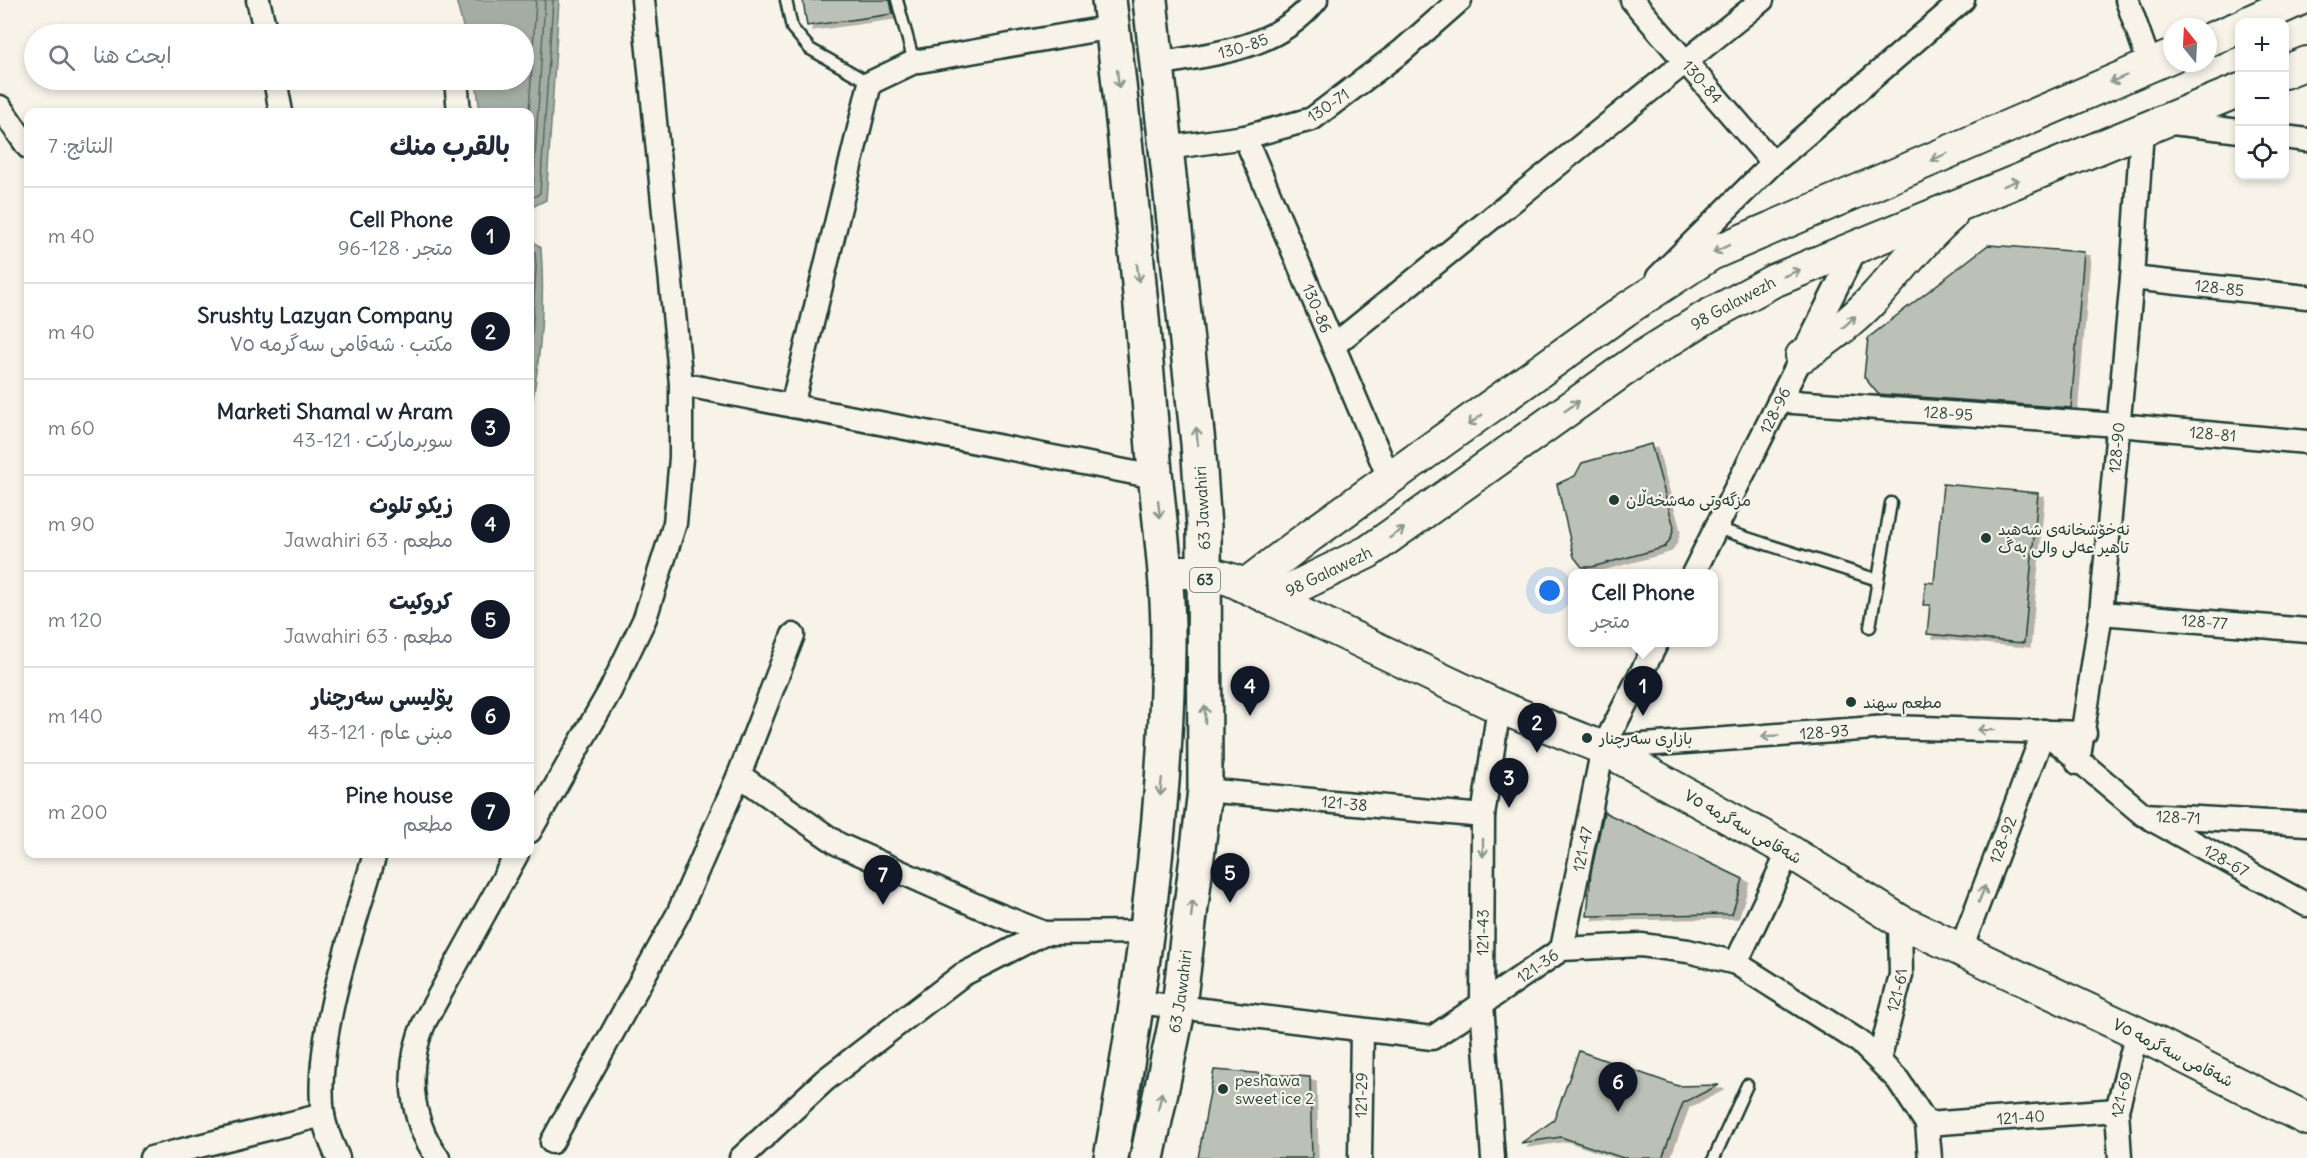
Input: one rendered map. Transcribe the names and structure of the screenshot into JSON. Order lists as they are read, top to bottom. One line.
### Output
{"streets":{"main road":["98 Galawezh","63 Jawahiri","63","شەقامی سەگرمە ٧٥"],"street":["130-85","130-84","130-71","128-85","130-86","128-96","128-95","128-81","128-90","128-77","128-93","121-38","128-71","128-92","121-47","128-67","121-43","121-36","121-61","121-29","121-69","121-40"]},"crossings":[["130-85","63 Jawahiri"],["130-71","130-86"],["130-71","63 Jawahiri"],["128-85","128-90"],["98 Galawezh","130-86"],["98 Galawezh","128-96"],["98 Galawezh","128-90"],["98 Galawezh","شەقامی سەگرمە ٧٥"],["128-96","128-95"],["128-95","128-81"],["128-95","128-90"],["128-81","128-90"],["128-90","128-77"],["128-90","128-93"],["128-90","128-71"],["63 Jawahiri","121-38"],["63 Jawahiri","شەقامی سەگرمە ٧٥"],["63 Jawahiri","121-36"],["63","شەقامی سەگرمە ٧٥"],["63","121-36"],["128-93","128-71"],["128-93","شەقامی سەگرمە ٧٥"],["128-93","128-92"],["128-93","121-47"],["121-38","121-43"],["128-71","128-92"],["128-71","128-67"],["شەقامی سەگرمە ٧٥","128-92"],["شەقامی سەگرمە ٧٥","121-47"],["شەقامی سەگرمە ٧٥","121-43"],["شەقامی سەگرمە ٧٥","121-61"],["شەقامی سەگرمە ٧٥","121-69"],["121-47","121-36"],["121-43","121-36"],["121-36","121-61"],["121-36","121-29"],["121-36","121-40"],["121-69","121-40"]],"one_way":["128-93","128-92","121-43"],"places":["مزگەوتی مەشخەڵان","نەخۆشخانەی شەهید تاهیر عەلی والی بەگ","مطعم سهند","بازاڕی سەرچنار","peshawa sweet ice 2"],"north":"top","page":{"map_buttons":["+","−"],"search":"ابحث هنا","heading":["بالقرب منك","النتائج: 7"],"list":[{"mark":"1","name":"Cell Phone","note":"متجر · 128-96","value":"40 m"},{"mark":"2","name":"Srushty Lazyan Company","note":"مكتب · شەقامی سەگرمە ٧٥","value":"40 m"},{"mark":"3","name":"Marketi Shamal w Aram","note":"سوبرماركت · 121-43","value":"60 m"},{"mark":"4","name":"زيكو تلوث","note":"مطعم · 63 Jawahiri","value":"90 m"},{"mark":"5","name":"كروكيت","note":"مطعم · 63 Jawahiri","value":"120 m"},{"mark":"6","name":"پۆلیسی سەرچنار","note":"مبنى عام · 121-43","value":"140 m"},{"mark":"7","name":"Pine house","note":"مطعم","value":"200 m"}],"popup":["Cell Phone","متجر"],"pins":["1","4","2","3","5","7","6"]}}
